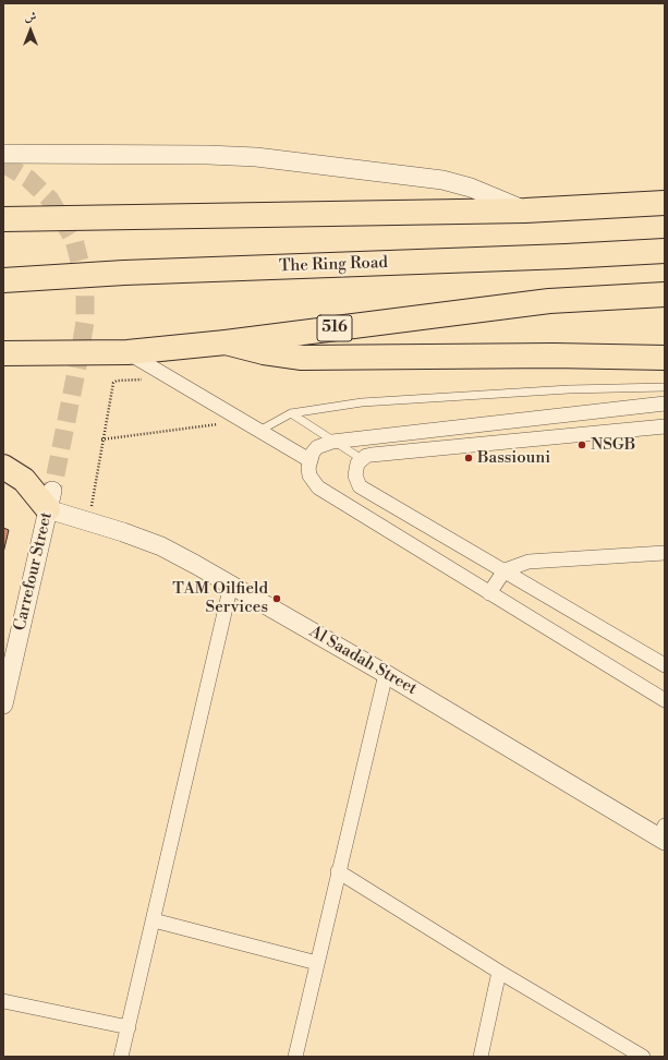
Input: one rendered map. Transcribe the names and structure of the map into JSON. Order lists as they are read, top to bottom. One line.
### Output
{"streets":{"highway":["The Ring Road","516"],"street":["Carrefour Street","Al Saadah Street"]},"crossings":[["Carrefour Street","Al Saadah Street"]],"places":["NSGB","Bassiouni","TAM Oilfield Services"],"north":"top"}
